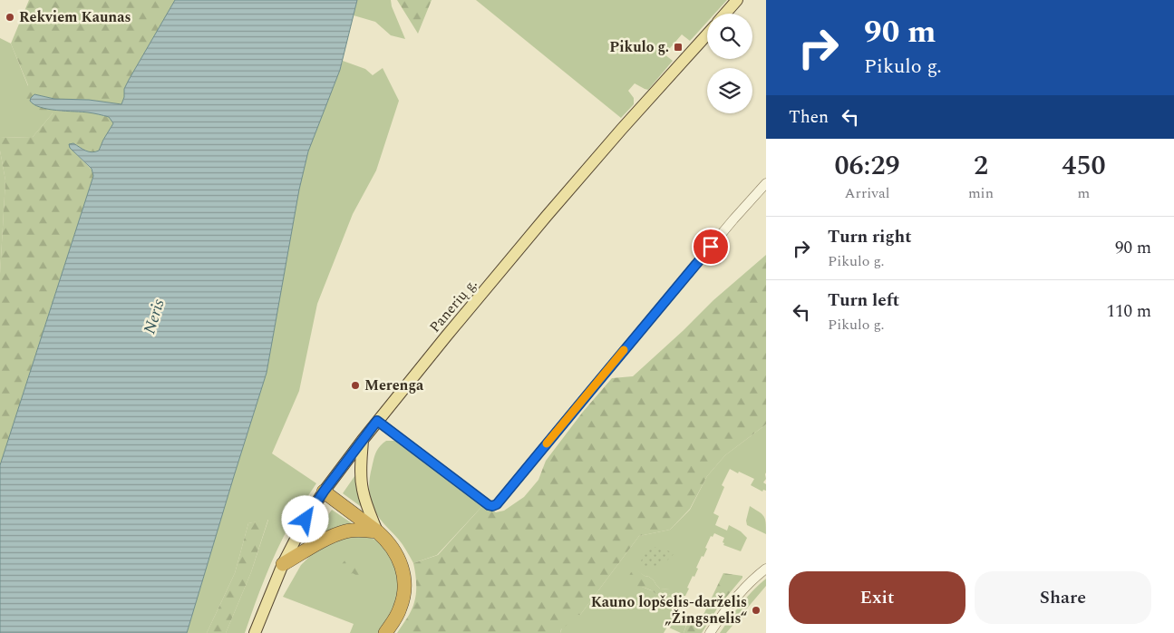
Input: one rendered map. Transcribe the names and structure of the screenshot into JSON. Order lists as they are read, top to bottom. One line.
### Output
{"streets":{"main road":["Panerių g."]},"water":["Neris"],"places":{"other":["Rekviem Kaunas","Merenga","Kauno lopšelis-darželis „Žingsnelis“"],"transit":["Pikulo g."]},"page":{"turn":["90 m","Pikulo g."],"then":"Then","eta":["06:29","Arrival","2","min","450","m"],"list":[{"name":"Turn right","note":"Pikulo g.","value":"90 m"},{"name":"Turn left","note":"Pikulo g.","value":"110 m"}],"buttons":["Exit","Share"]}}
